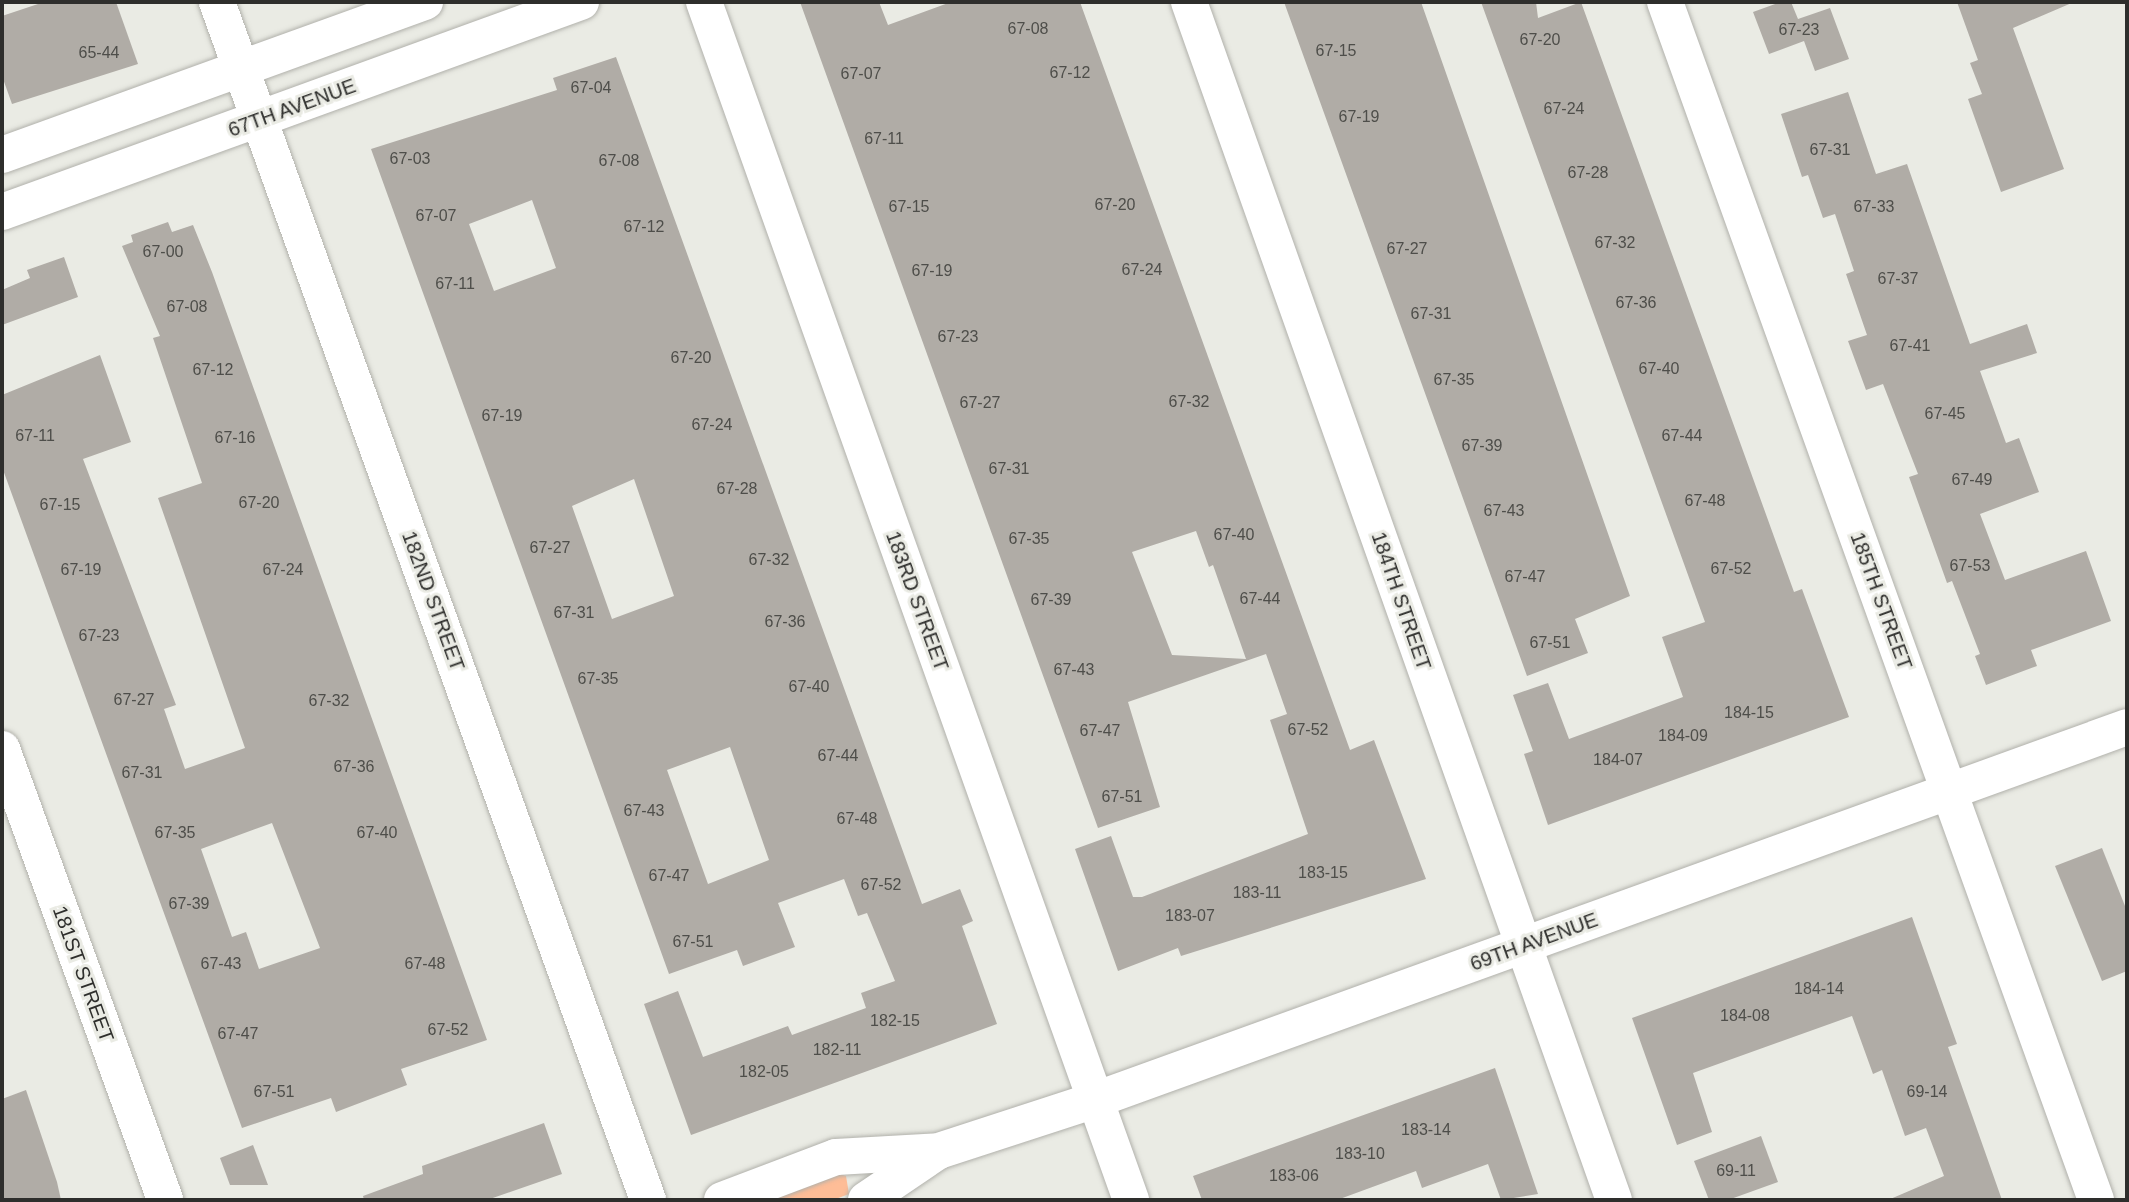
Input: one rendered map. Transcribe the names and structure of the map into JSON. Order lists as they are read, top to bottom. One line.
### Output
{"streets":{"street":["67TH AVENUE","182ND STREET","183RD STREET","184TH STREET","185TH STREET","69TH AVENUE","181ST STREET"]},"crossings":[["67TH AVENUE","182ND STREET"],["183RD STREET","69TH AVENUE"],["184TH STREET","69TH AVENUE"],["185TH STREET","69TH AVENUE"]],"house_numbers":["67-08","67-23","67-20","67-15","65-44","67-12","67-07","67-04","67-24","67-19","67-11","67-31","67-03","67-08","67-28","67-20","67-15","67-33","67-07","67-12","67-32","67-27","67-00","67-24","67-19","67-37","67-11","67-36","67-08","67-31","67-23","67-41","67-20","67-40","67-12","67-35","67-32","67-27","67-45","67-19","67-24","67-11","67-44","67-16","67-39","67-31","67-49","67-28","67-48","67-20","67-15","67-43","67-40","67-35","67-27","67-32","67-53","67-52","67-19","67-24","67-47","67-44","67-39","67-31","67-36","67-23","67-51","67-43","67-35","67-40","67-27","67-32","184-15","67-52","67-47","184-09","67-44","184-07","67-36","67-31","67-51","67-43","67-48","67-35","67-40","183-15","67-47","67-52","183-11","67-39","183-07","67-51","67-43","67-48","184-14","184-08","182-15","67-52","67-47","182-11","182-05","67-51","69-14","183-14","183-10","69-11","183-06"]}
